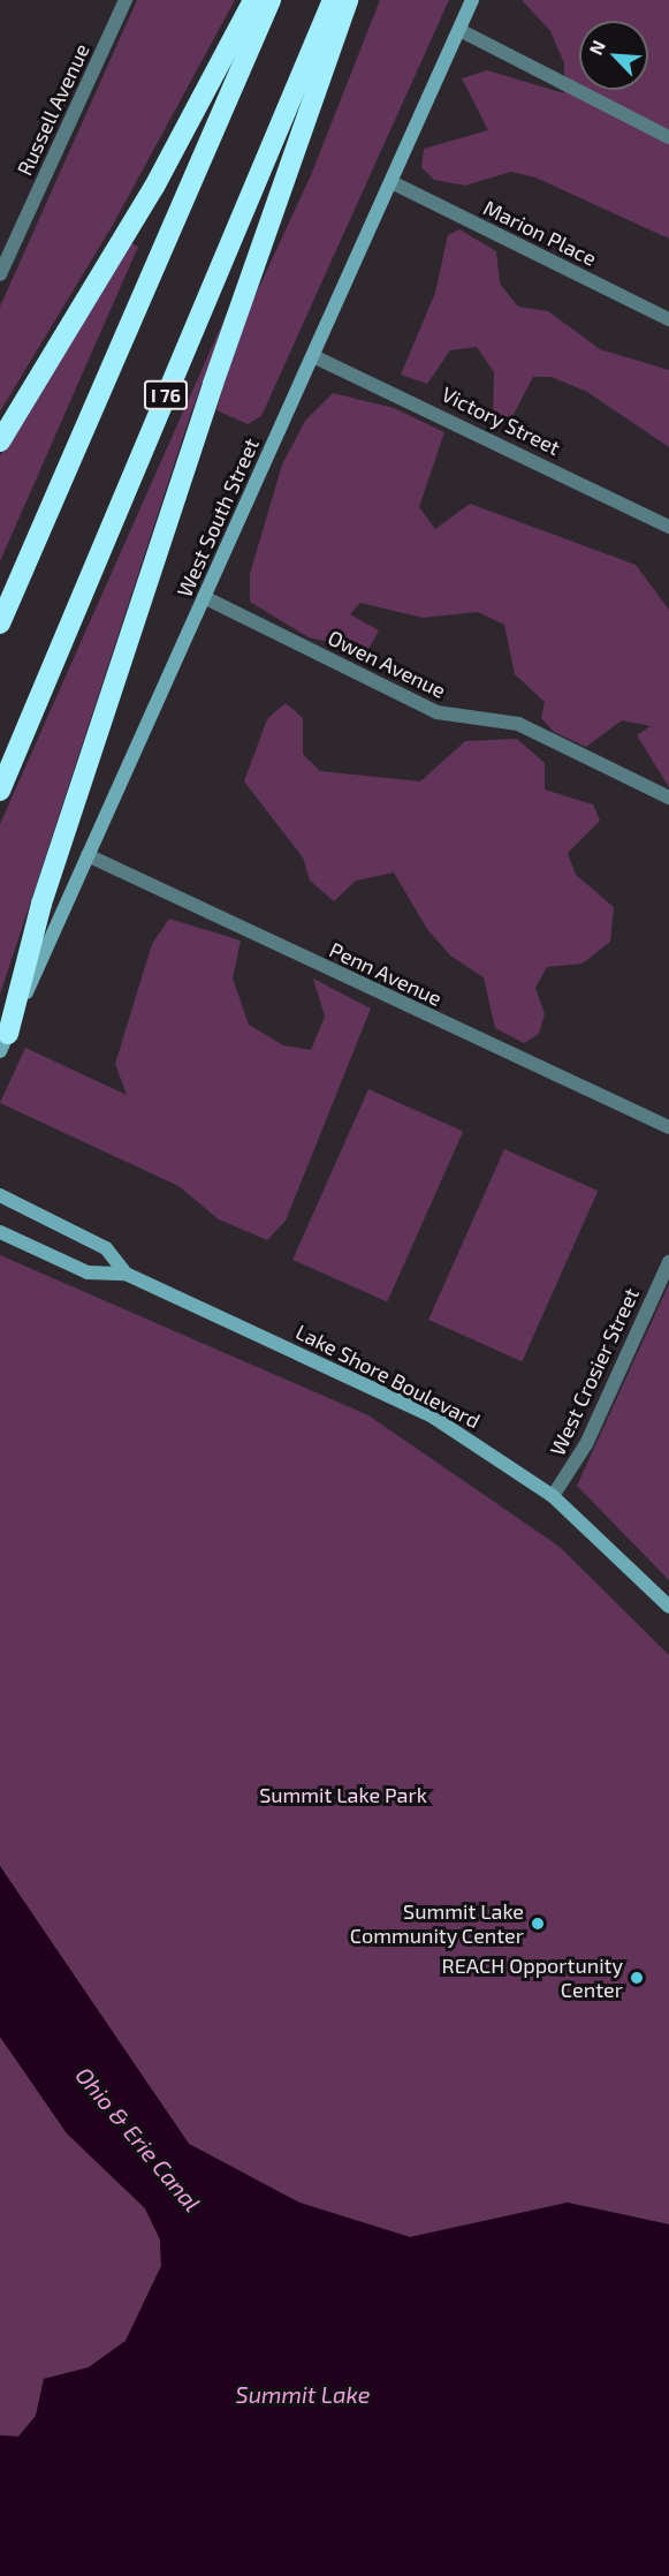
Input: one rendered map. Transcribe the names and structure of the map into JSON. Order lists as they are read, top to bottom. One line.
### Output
{"streets":{"highway":["I 76"],"main road":["West South Street","Lake Shore Boulevard"],"street":["Russell Avenue","Marion Place","Victory Street","Owen Avenue","Penn Avenue","West Crosier Street"]},"crossings":[["Marion Place","West South Street"],["Victory Street","West South Street"],["West South Street","Owen Avenue"],["West South Street","Penn Avenue"],["West Crosier Street","Lake Shore Boulevard"]],"water":["Ohio & Erie Canal","Summit Lake"],"parks":["Summit Lake Park"],"places":["Summit Lake Community Center","REACH Opportunity Center"],"north":"top left"}
